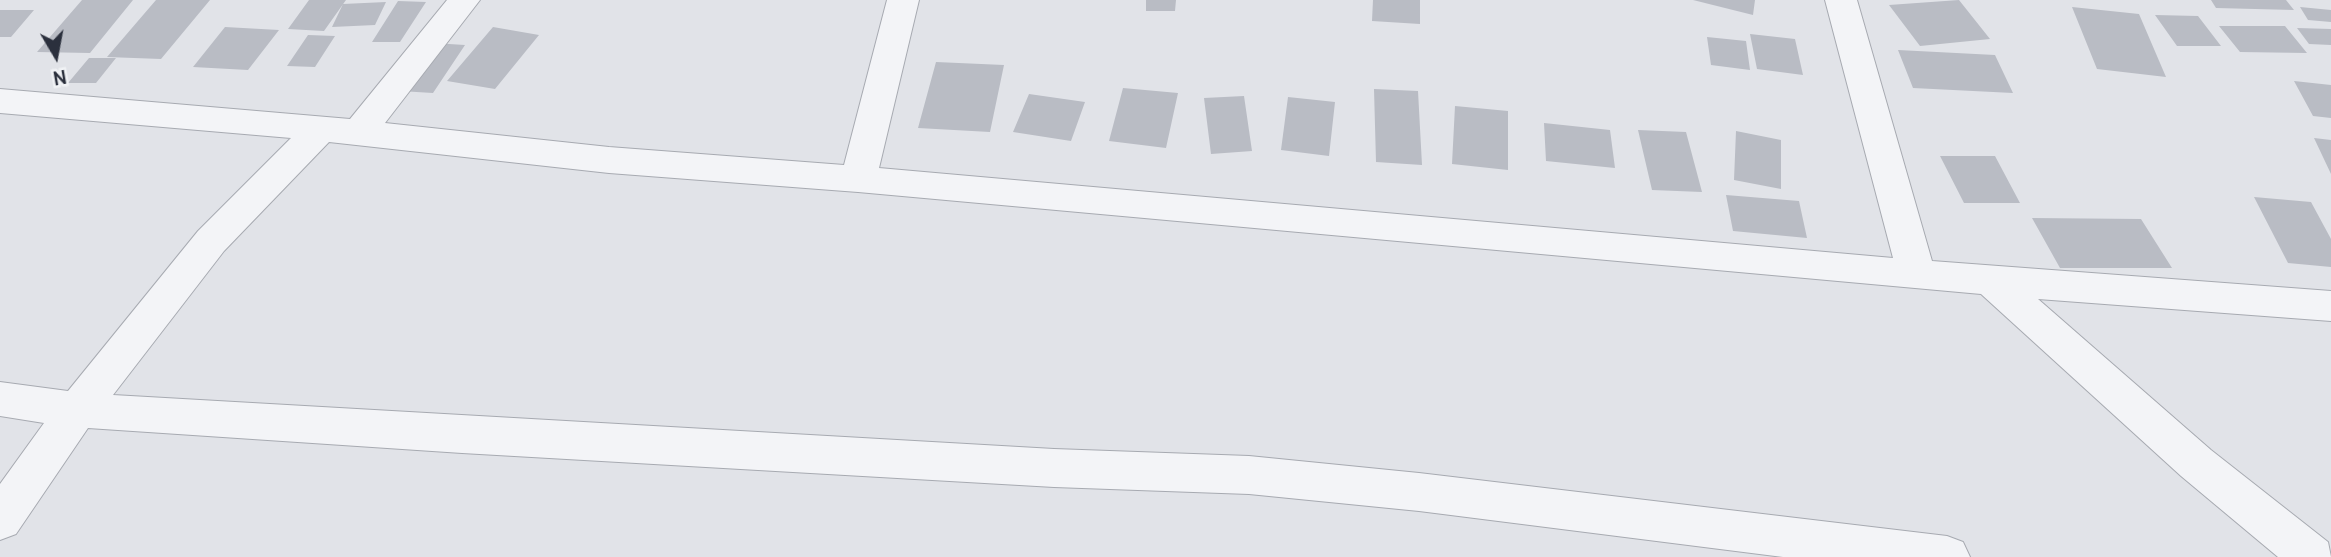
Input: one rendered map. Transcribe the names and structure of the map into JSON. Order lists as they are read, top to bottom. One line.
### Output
{"north":"bottom"}
